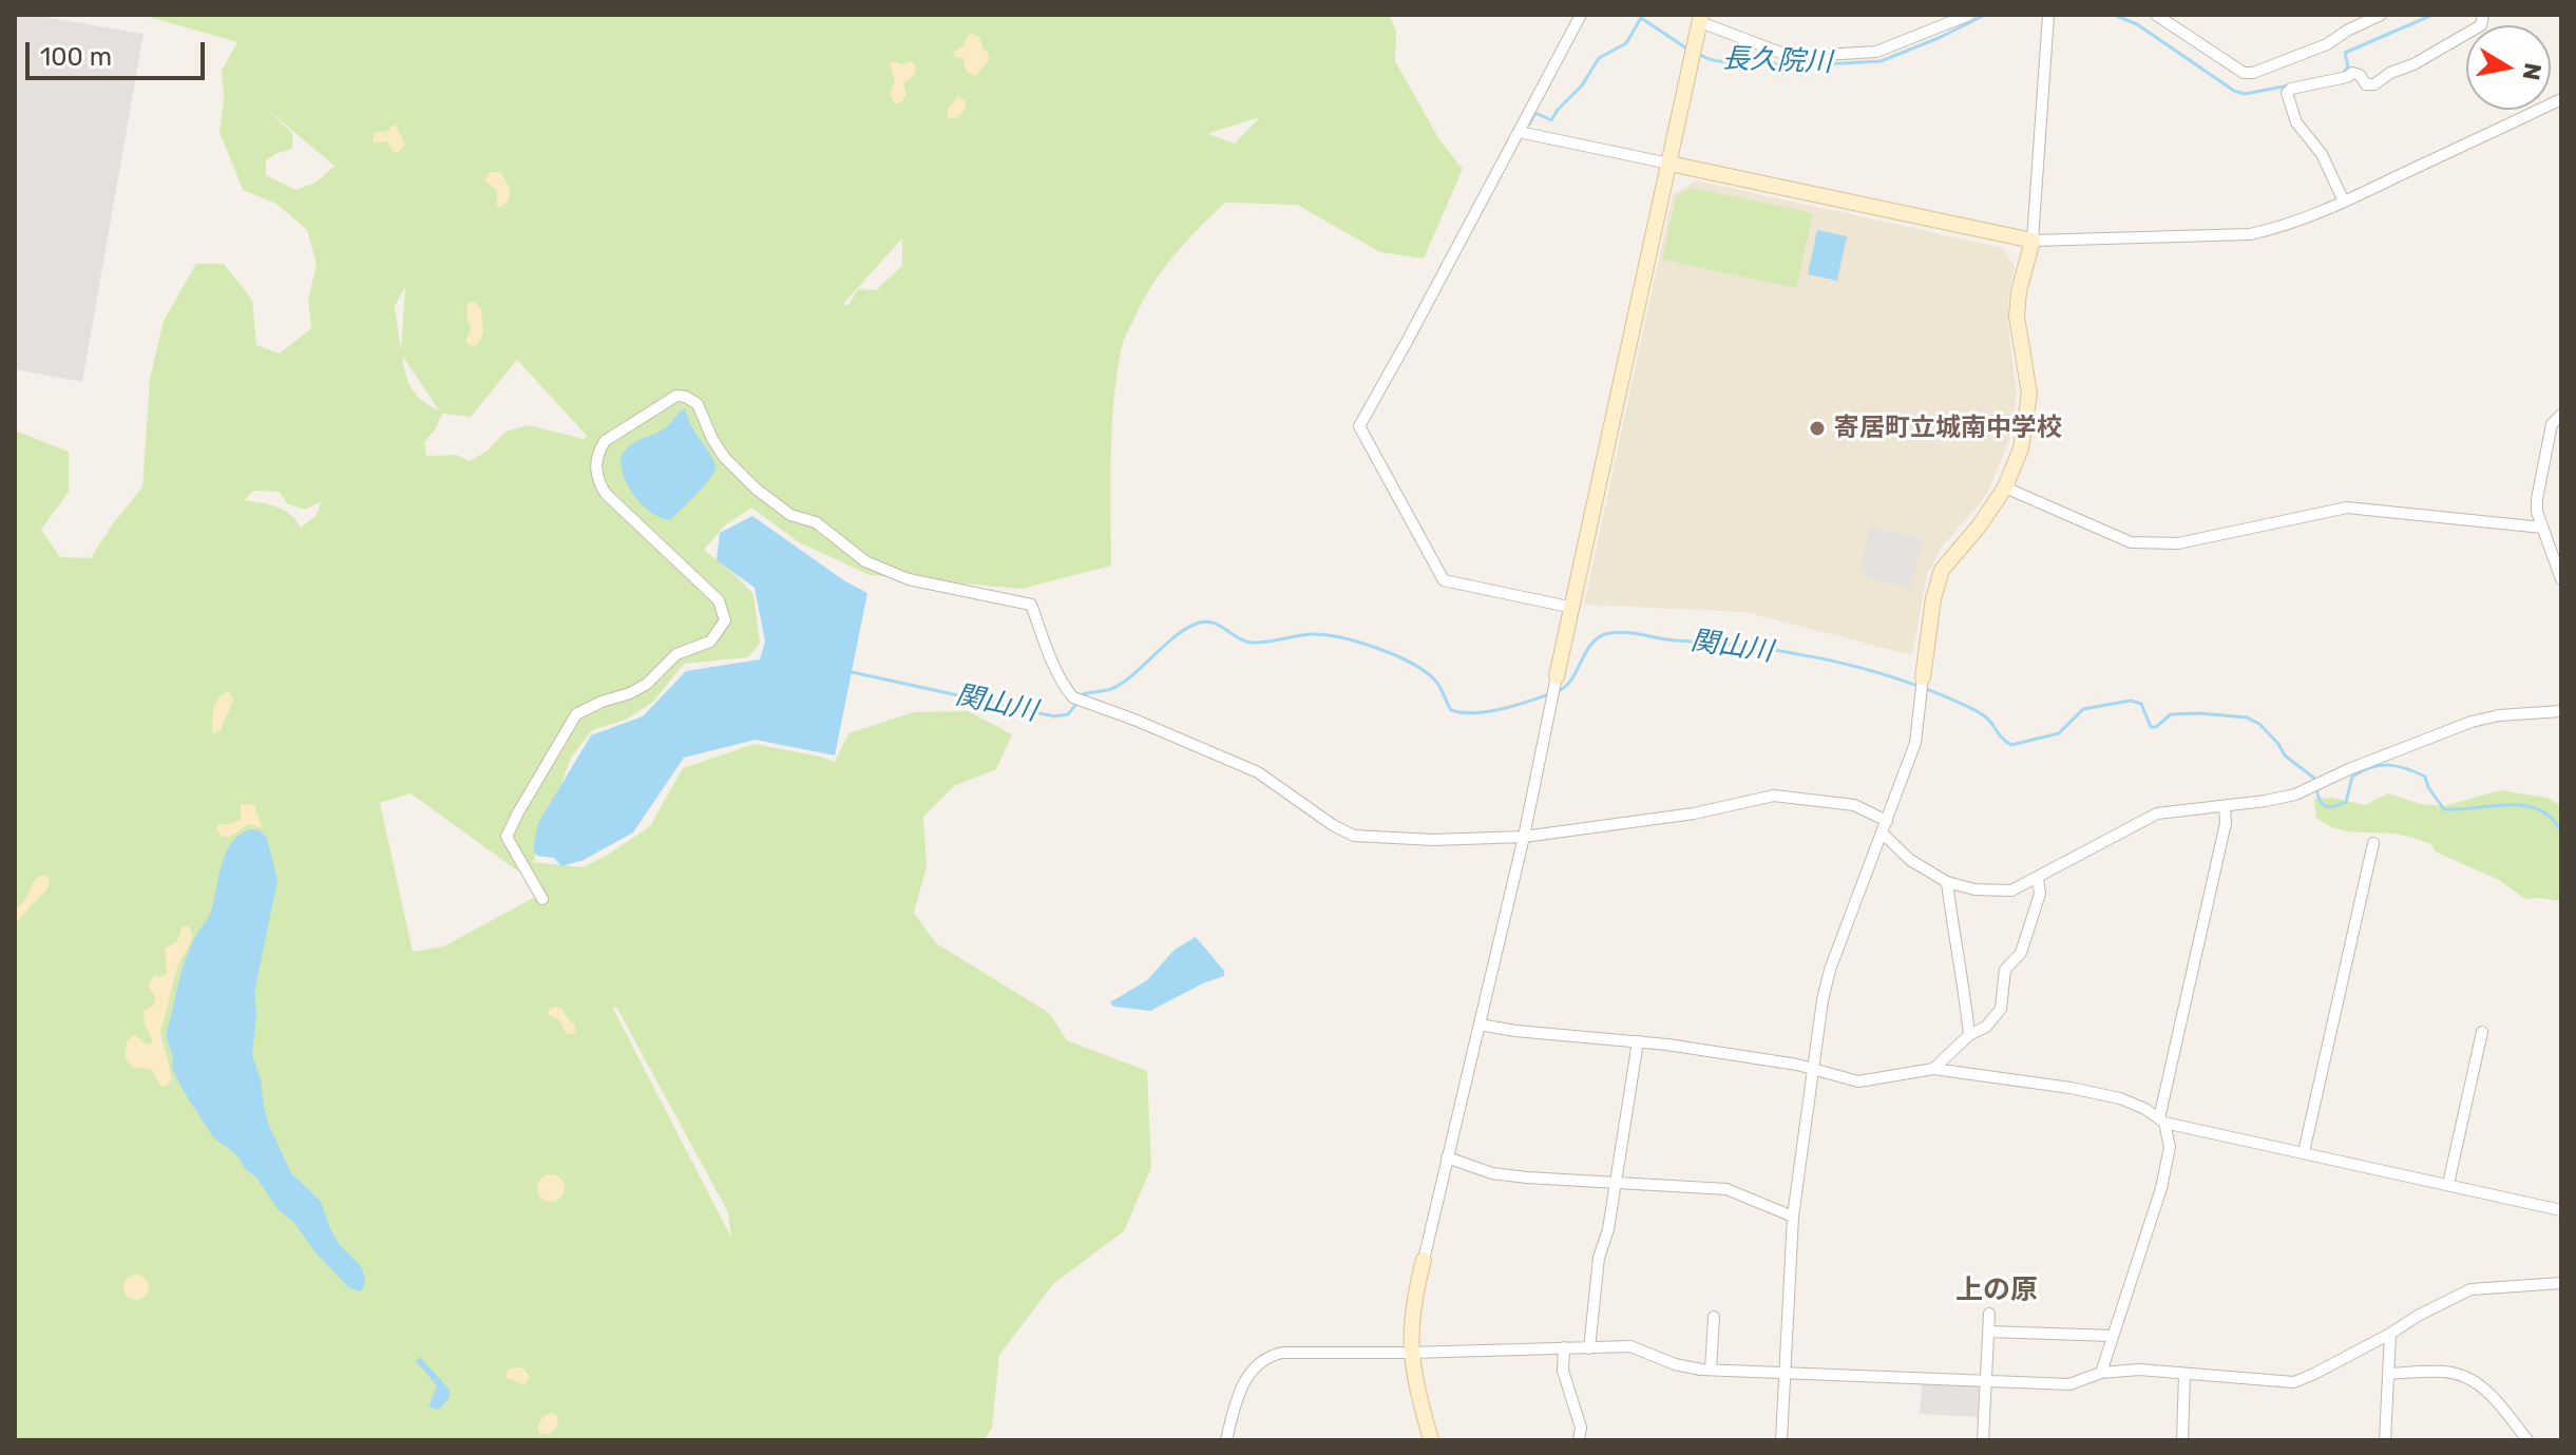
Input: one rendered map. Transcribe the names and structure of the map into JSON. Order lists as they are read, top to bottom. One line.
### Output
{"districts":["上の原"],"water":["長久院川","関山川"],"places":["寄居町立城南中学校"],"scale_bar":"100 m","north":"right"}
